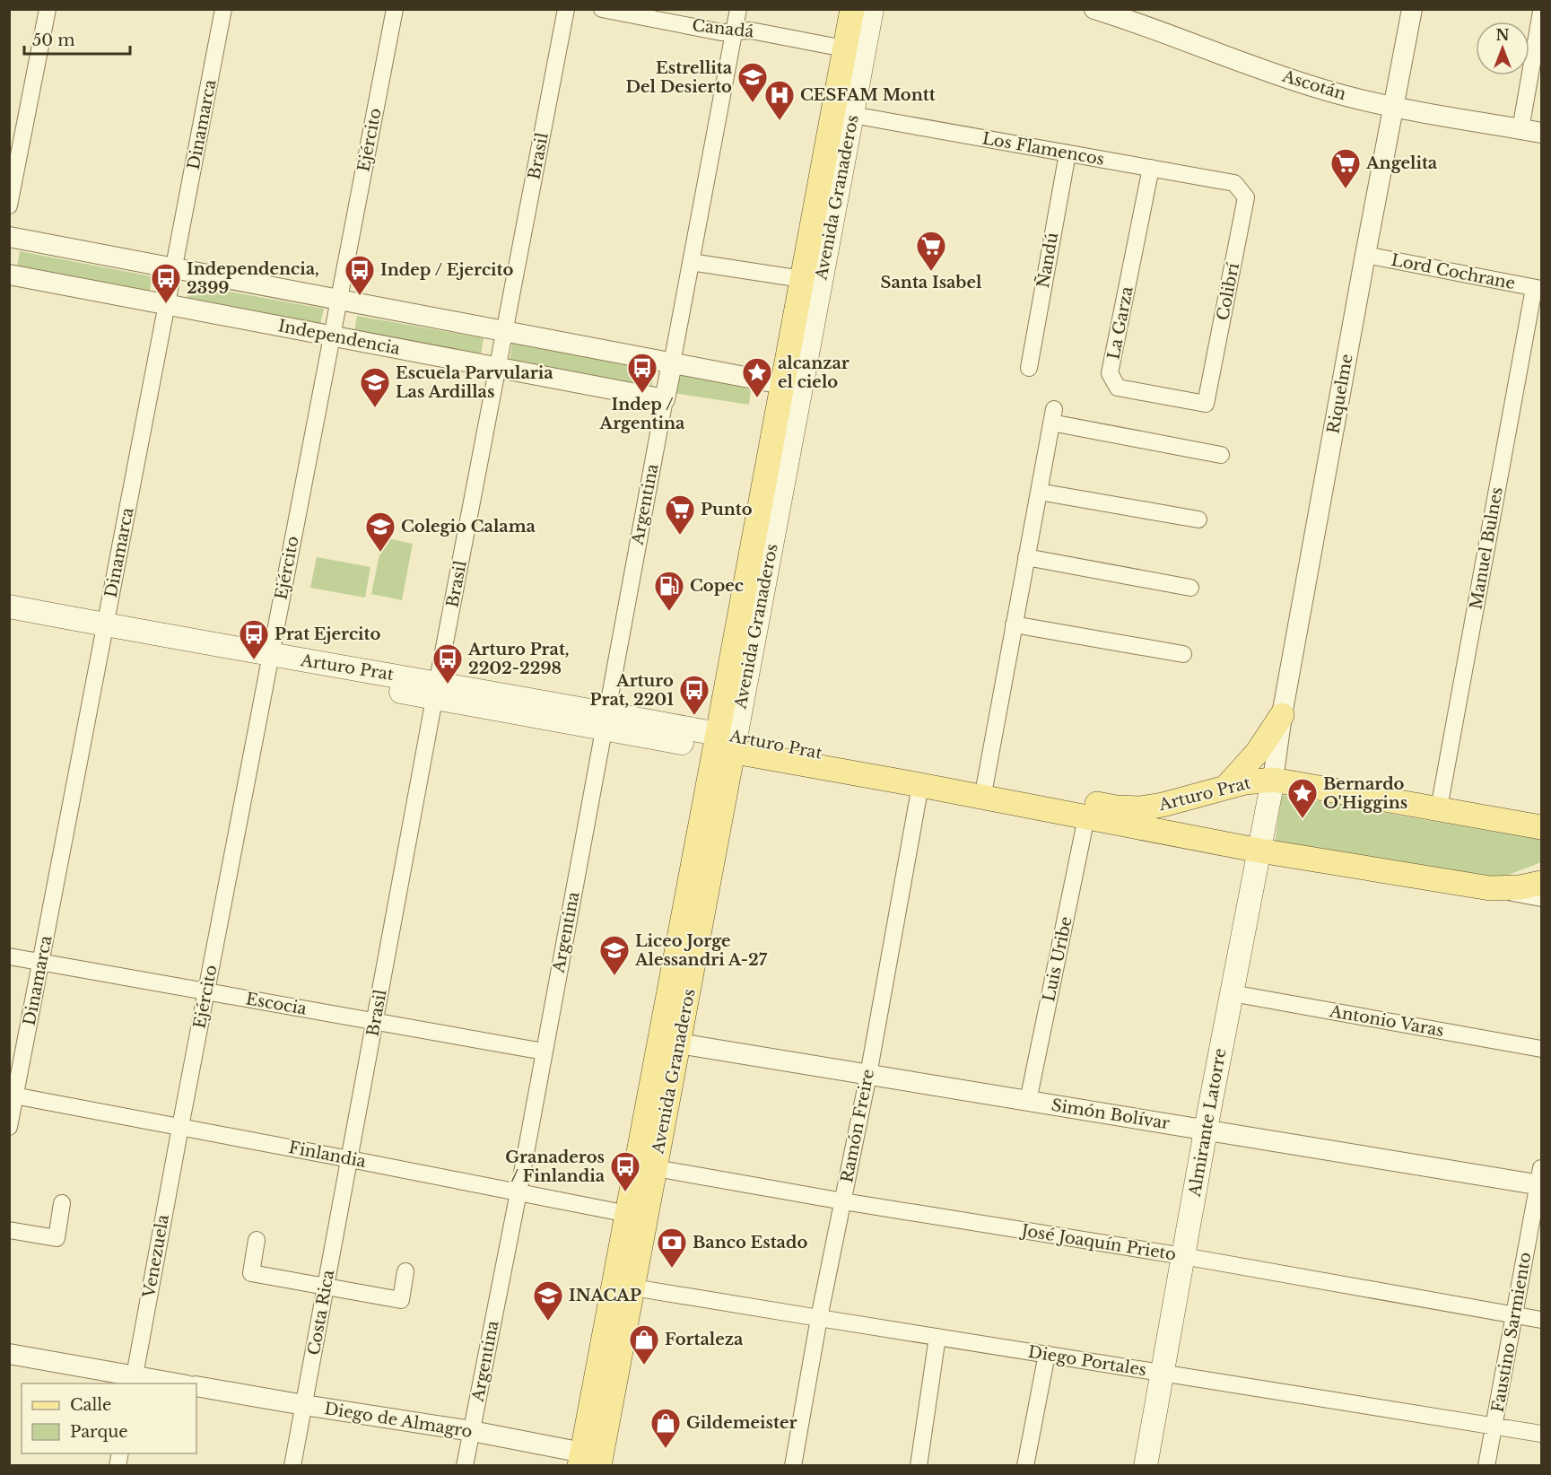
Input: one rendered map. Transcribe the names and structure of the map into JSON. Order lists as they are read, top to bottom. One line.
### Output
{"streets":{"main road":["Avenida Granaderos","Arturo Prat","Almirante Latorre"],"street":["Canadá","Ascotán","Dinamarca","Ejército","Los Flamencos","Brasil","Ñandú","Lord Cochrane","Colibrí","La Garza","Independencia","Riquelme","Argentina","Manuel Bulnes","Luis Uribe","Escocia","Antonio Varas","Simón Bolívar","Ramón Freire","Finlandia","José Joaquín Prieto","Venezuela","Costa Rica","Faustino Sarmiento","Diego Portales","Diego de Almagro"]},"crossings":[["Canadá","Avenida Granaderos"],["Ascotán","Riquelme"],["Dinamarca","Independencia"],["Dinamarca","Arturo Prat"],["Dinamarca","Escocia"],["Dinamarca","Finlandia"],["Ejército","Independencia"],["Ejército","Arturo Prat"],["Ejército","Escocia"],["Ejército","Finlandia"],["Ejército","Venezuela"],["Los Flamencos","Avenida Granaderos"],["Los Flamencos","Ñandú"],["Los Flamencos","Colibrí"],["Los Flamencos","La Garza"],["Brasil","Independencia"],["Brasil","Arturo Prat"],["Brasil","Escocia"],["Brasil","Finlandia"],["Brasil","Costa Rica"],["Avenida Granaderos","Arturo Prat"],["Avenida Granaderos","Simón Bolívar"],["Avenida Granaderos","Finlandia"],["Avenida Granaderos","José Joaquín Prieto"],["Avenida Granaderos","Diego Portales"],["Avenida Granaderos","Diego de Almagro"],["Lord Cochrane","Riquelme"],["Lord Cochrane","Manuel Bulnes"],["Colibrí","La Garza"],["Independencia","Argentina"],["Riquelme","Arturo Prat"],["Riquelme","Almirante Latorre"],["Argentina","Arturo Prat"],["Argentina","Escocia"],["Argentina","Finlandia"],["Argentina","Diego de Almagro"],["Manuel Bulnes","Arturo Prat"],["Arturo Prat","Luis Uribe"],["Arturo Prat","Almirante Latorre"],["Arturo Prat","Ramón Freire"],["Luis Uribe","Simón Bolívar"],["Antonio Varas","Almirante Latorre"],["Simón Bolívar","Almirante Latorre"],["Simón Bolívar","Ramón Freire"],["Simón Bolívar","Faustino Sarmiento"],["Almirante Latorre","José Joaquín Prieto"],["Almirante Latorre","Diego Portales"],["Ramón Freire","José Joaquín Prieto"],["Ramón Freire","Diego Portales"],["Finlandia","Venezuela"],["Finlandia","Costa Rica"],["José Joaquín Prieto","Faustino Sarmiento"],["Costa Rica","Diego de Almagro"],["Faustino Sarmiento","Diego Portales"]],"places":{"school or university":["Estrellita Del Desierto","Escuela Parvularia Las Ardillas","Colegio Calama","Liceo Jorge Alessandri A-27","INACAP"],"hospital":["CESFAM Montt"],"supermarket":["Angelita","Santa Isabel","Punto"],"bus stop":["Indep / Ejercito","Independencia, 2399","Indep / Argentina","Prat Ejercito","Arturo Prat, 2202-2298","Arturo Prat, 2201","Granaderos / Finlandia"],"place":["alcanzar el cielo","Bernardo O'Higgins"],"fuel station":["Copec"],"bank":["Banco Estado"],"shop":["Fortaleza","Gildemeister"]},"legend":["Calle","Parque"],"scale_bar":"50 m","north":"top"}
